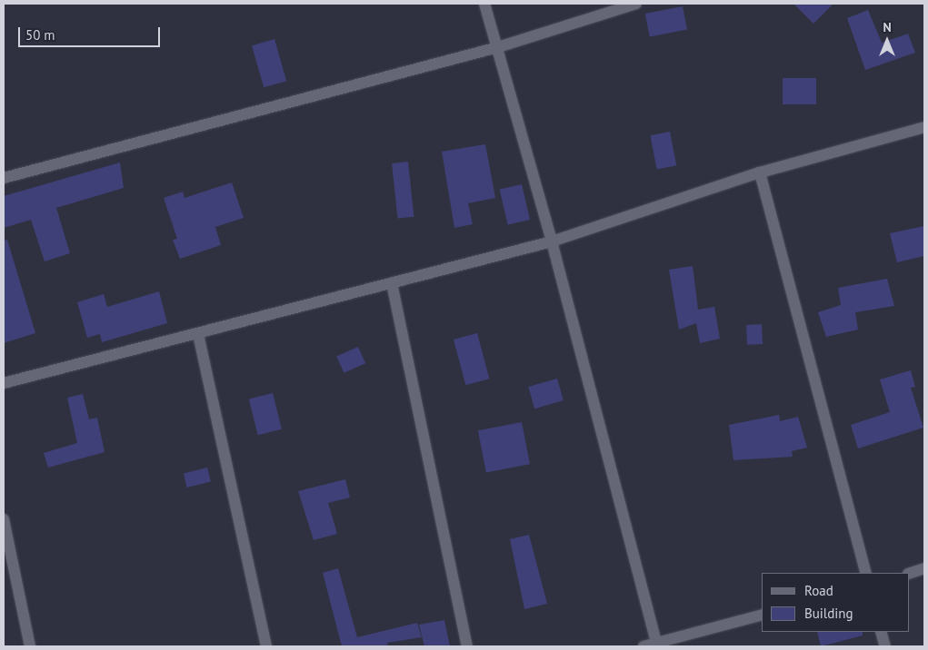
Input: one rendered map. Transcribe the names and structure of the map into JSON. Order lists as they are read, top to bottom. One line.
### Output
{"legend":["Road","Building"],"scale_bar":"50 m","north":"top"}
